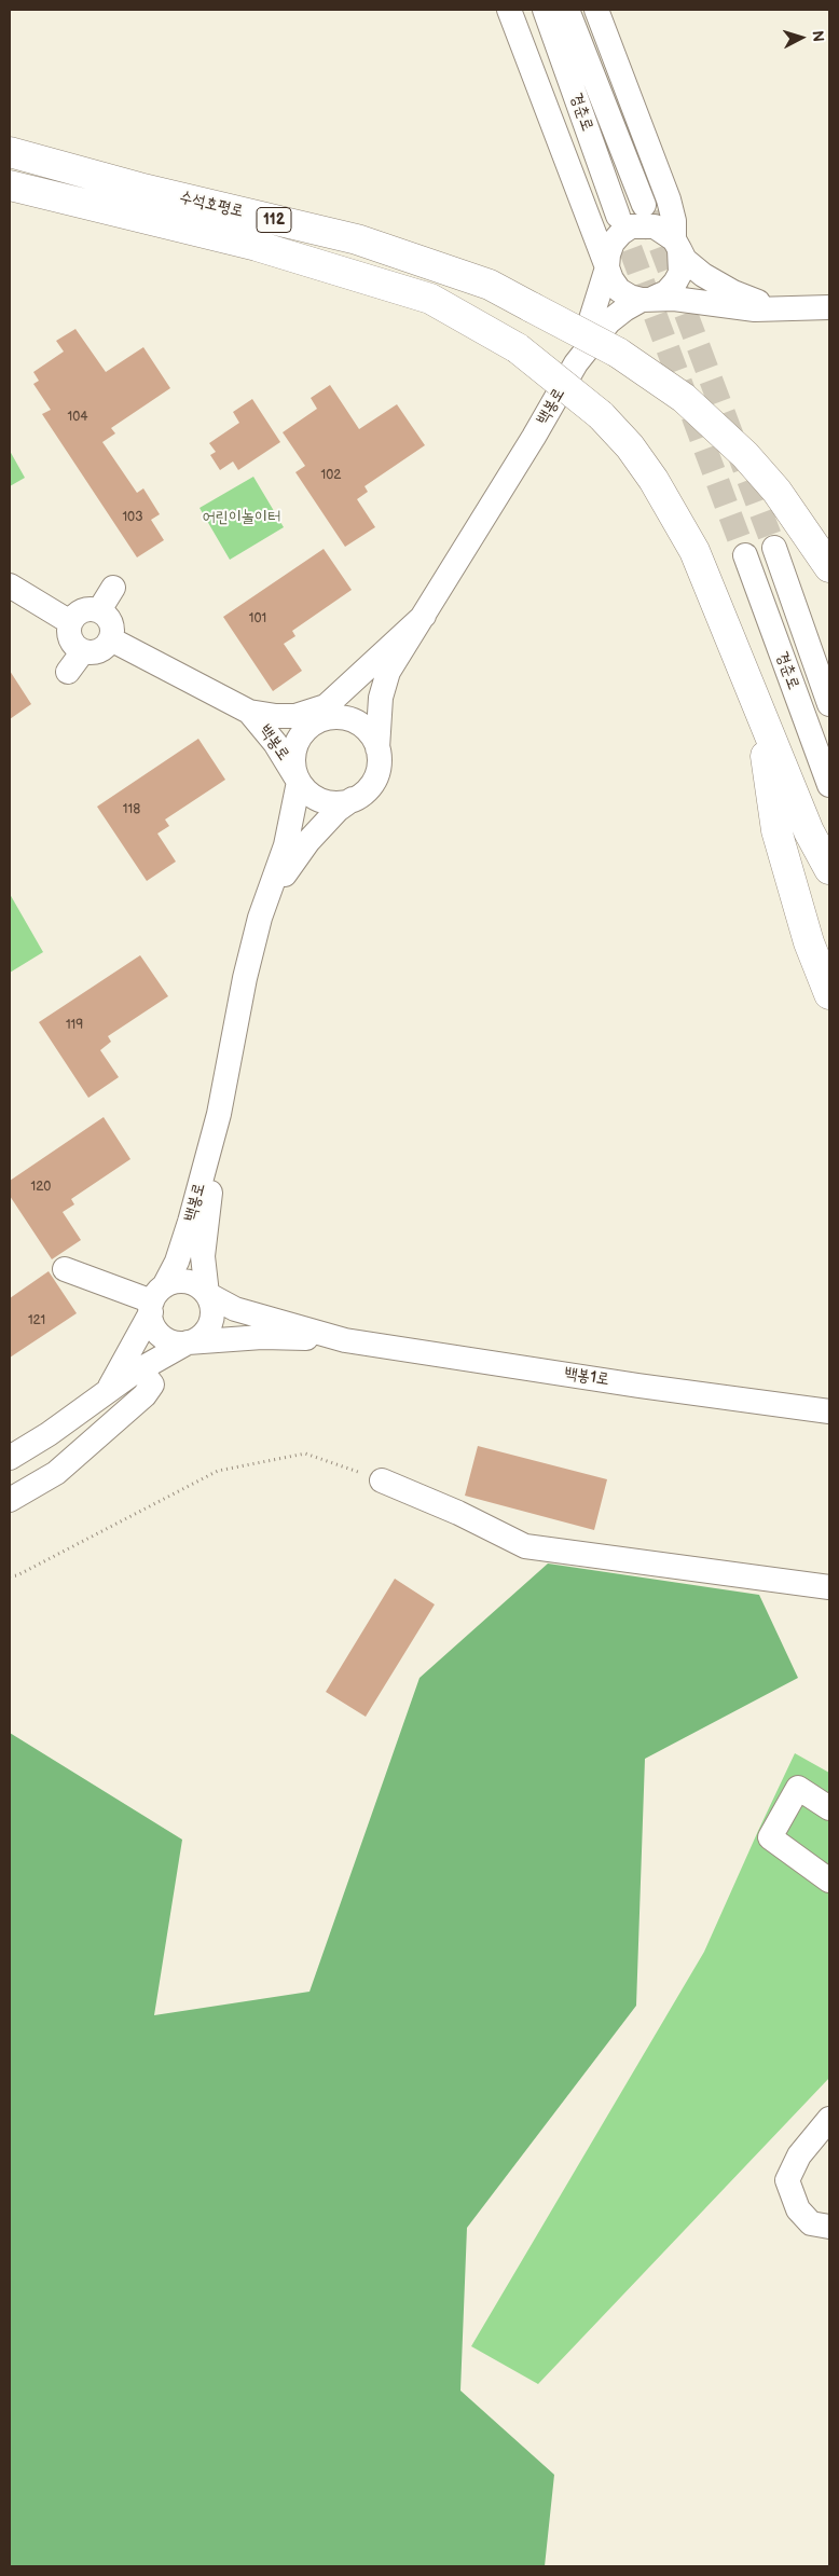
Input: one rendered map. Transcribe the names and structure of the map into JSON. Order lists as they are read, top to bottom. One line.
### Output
{"streets":{"highway":["수석호평로","112"],"street":["경춘로","백봉로","백봉1로"]},"crossings":[["백봉로","백봉1로"]],"parks":["어린이놀이터"],"house_numbers":["104","102","103","101","118","119","120","121"],"north":"right"}
